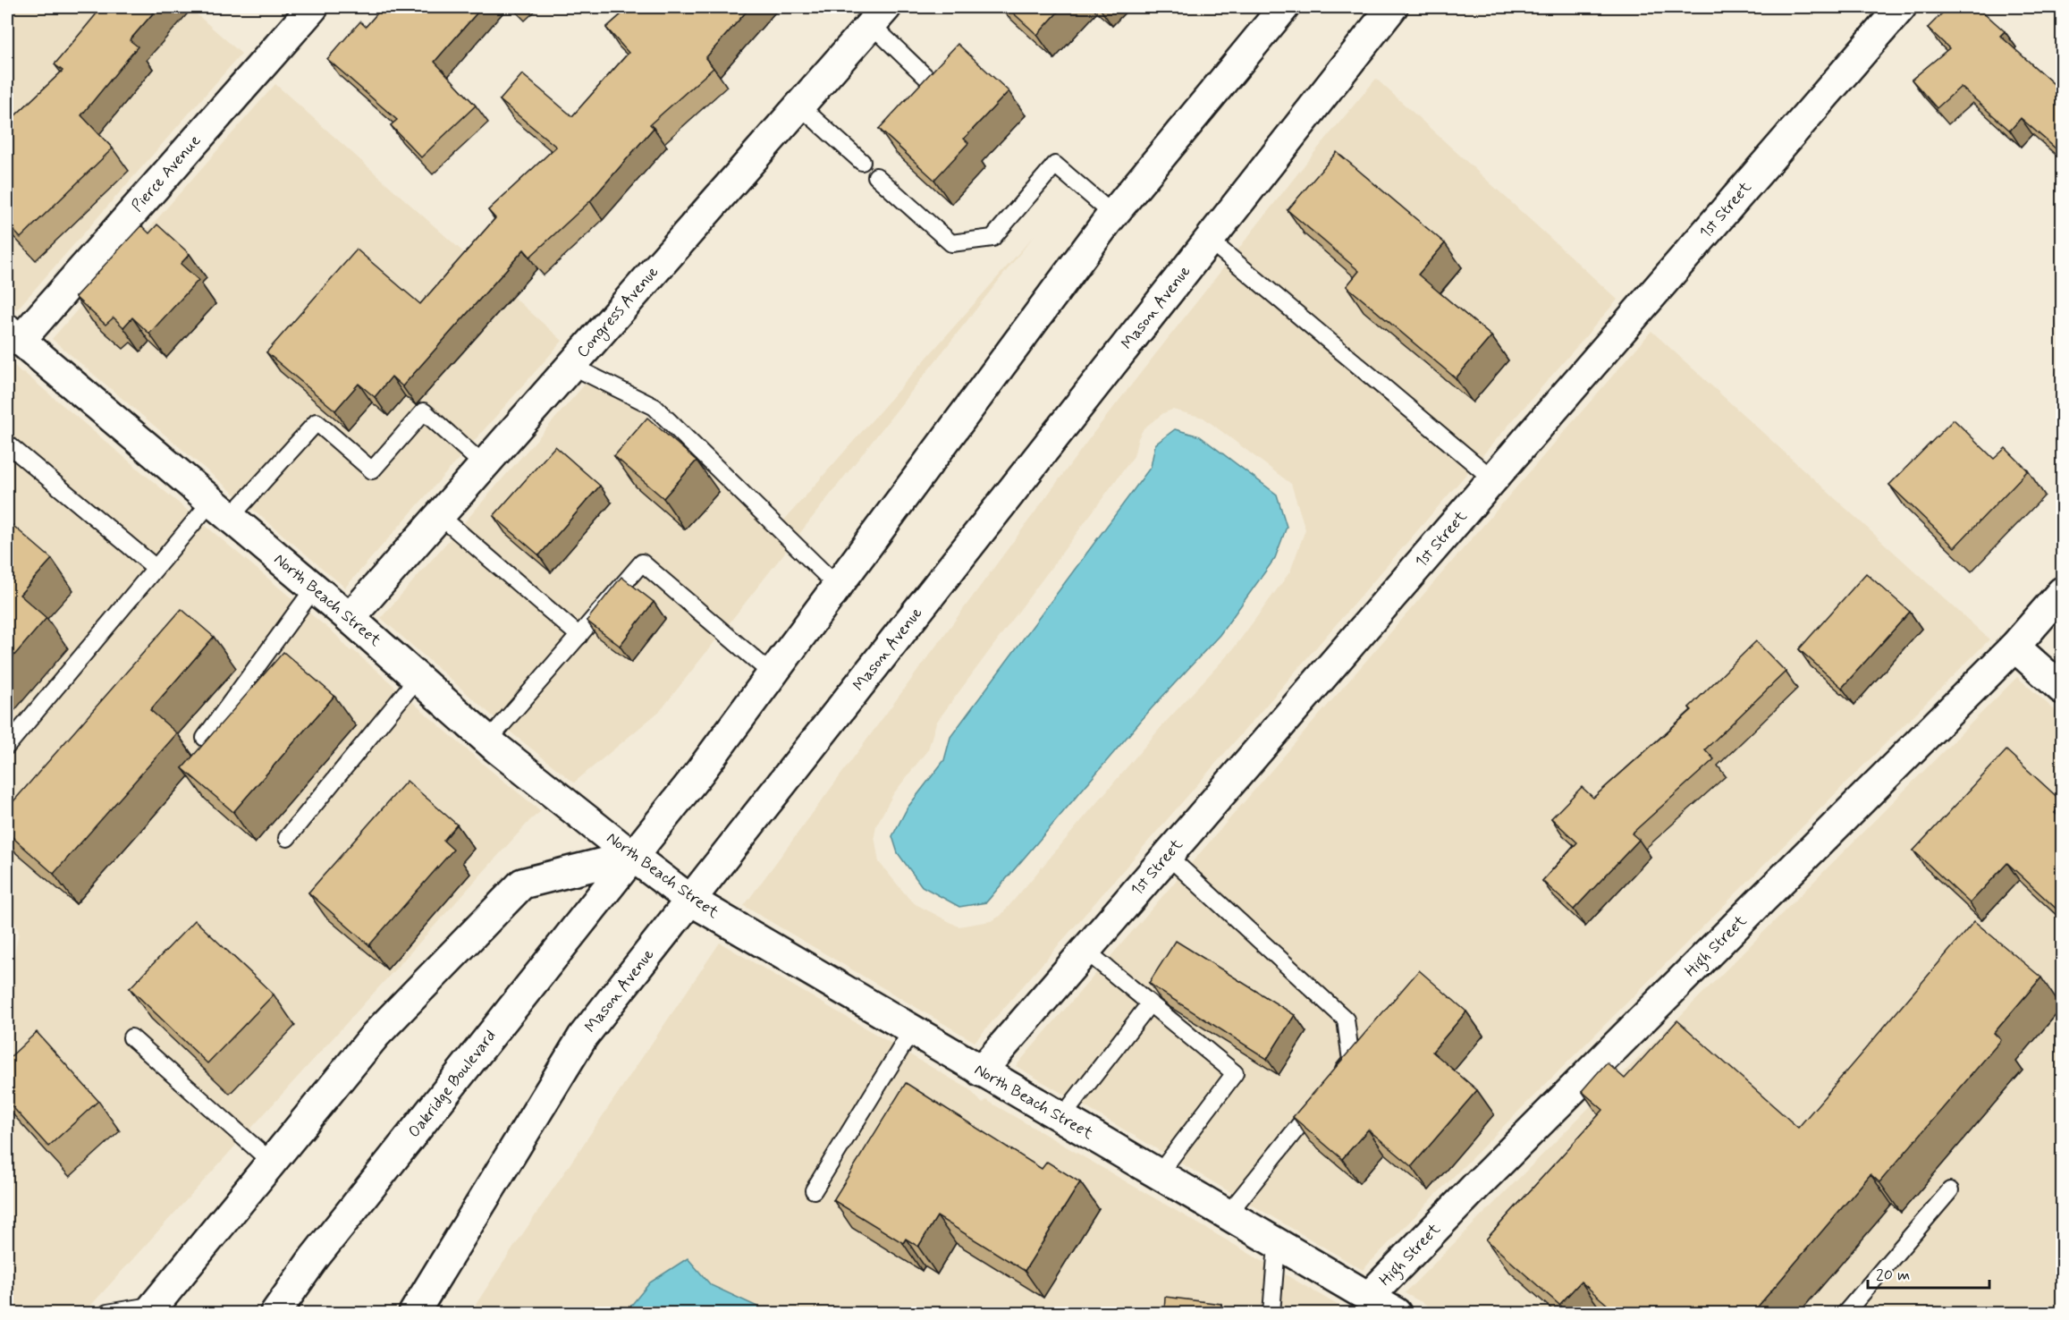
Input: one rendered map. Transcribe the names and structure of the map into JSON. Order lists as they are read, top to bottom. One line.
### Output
{"streets":{"street":["Pierce Avenue","1st Street","Mason Avenue","Congress Avenue","North Beach Street","High Street","Oakridge Boulevard"]},"crossings":[["Pierce Avenue","North Beach Street"],["1st Street","North Beach Street"],["Mason Avenue","North Beach Street"],["Congress Avenue","North Beach Street"],["North Beach Street","High Street"],["North Beach Street","Oakridge Boulevard"]],"scale_bar":"20 m"}
